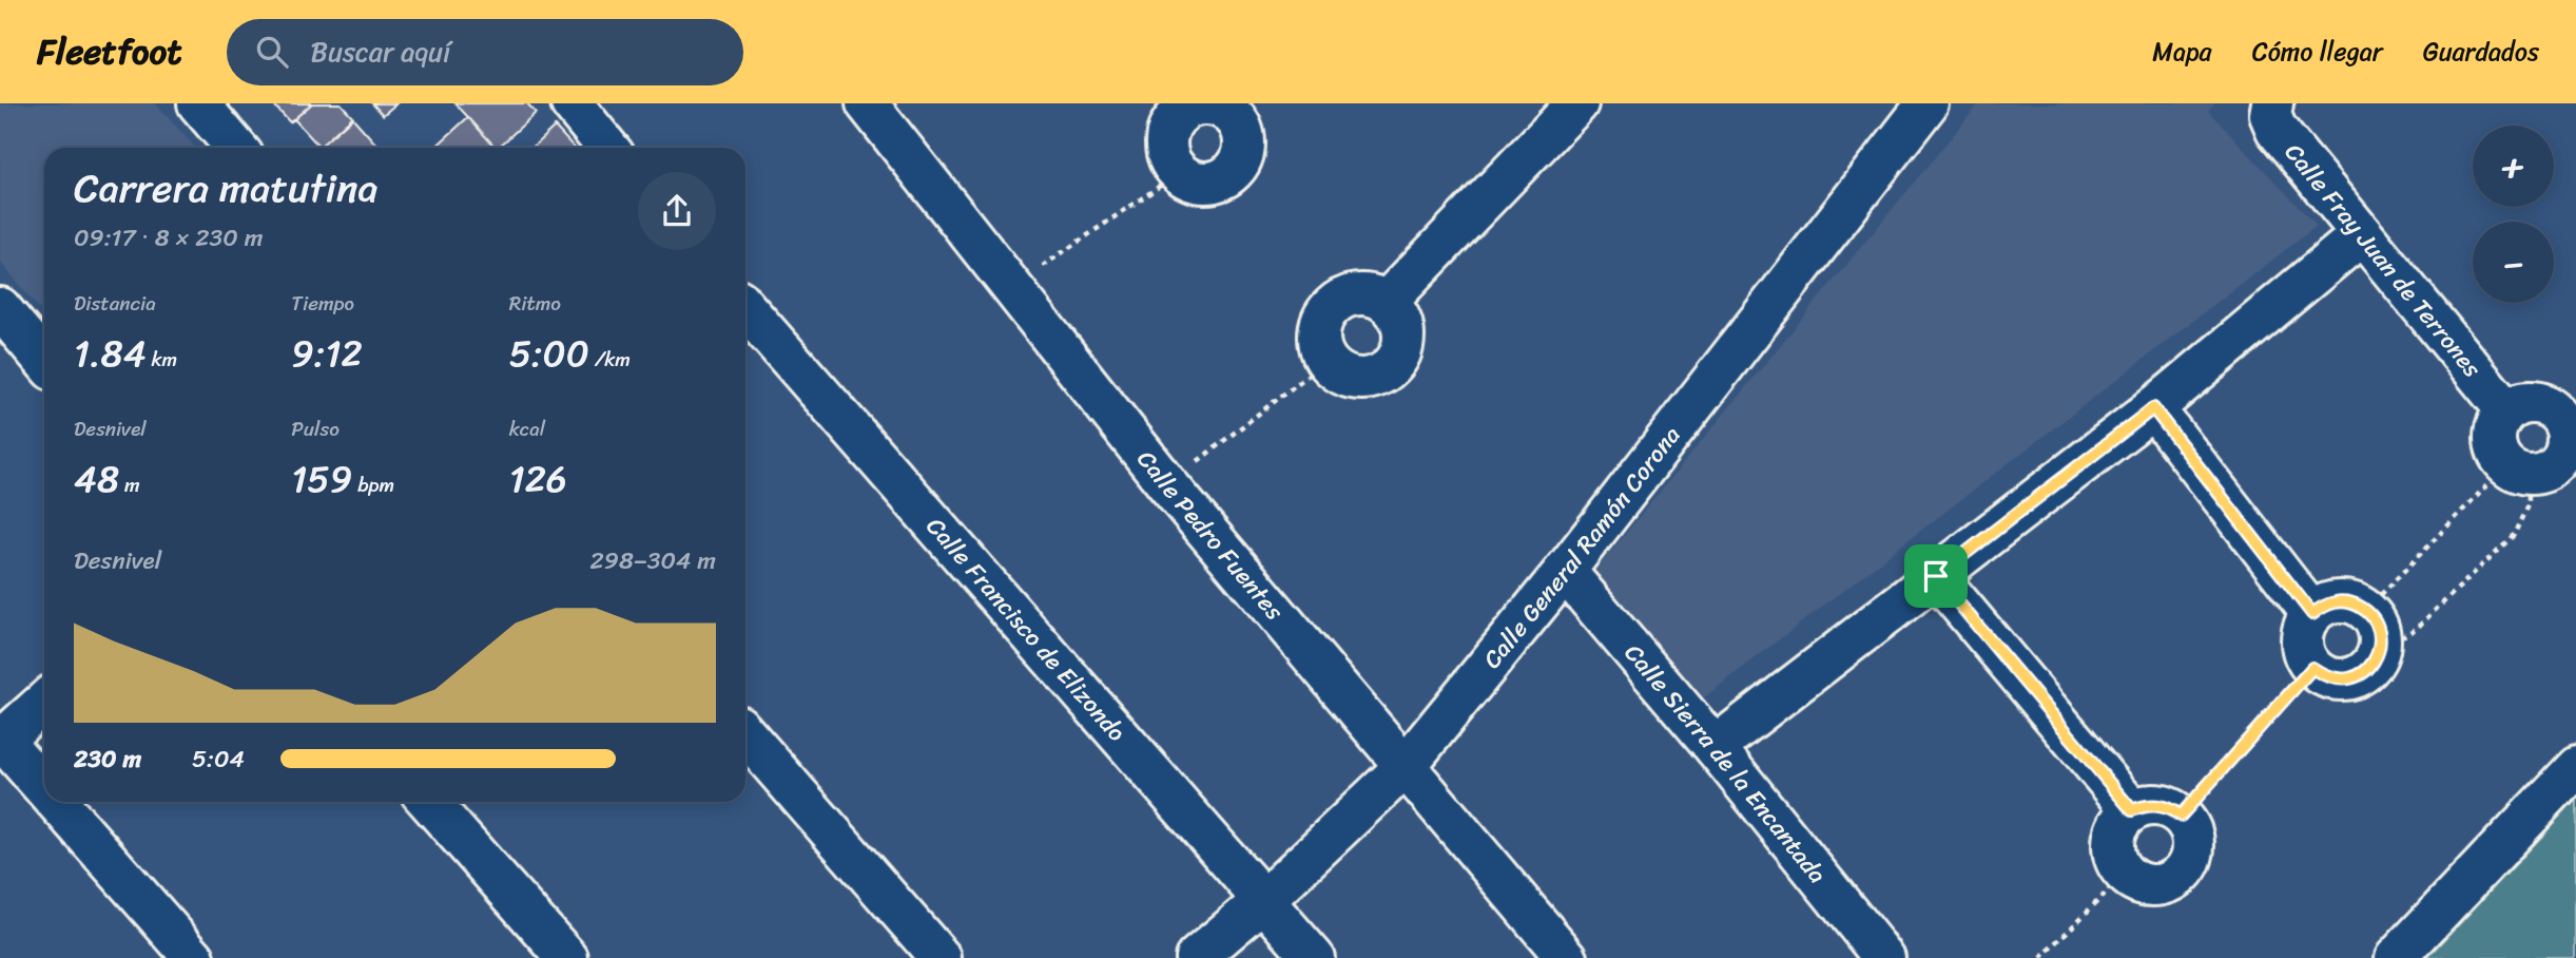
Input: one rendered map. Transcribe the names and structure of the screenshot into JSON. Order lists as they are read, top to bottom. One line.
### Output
{"streets":{"street":["Calle Fray Juan de Terrones","Calle Pedro Fuentes","Calle General Ramón Corona","Calle Francisco de Elizondo","Calle Sierra de la Encantada"]},"crossings":[["Calle Pedro Fuentes","Calle General Ramón Corona"],["Calle General Ramón Corona","Calle Francisco de Elizondo"],["Calle General Ramón Corona","Calle Sierra de la Encantada"]],"page":{"header":"Fleetfoot","search":"Buscar aquí","nav":["Mapa","Cómo llegar","Guardados"],"map_buttons":["+","−"],"heading":["Carrera matutina","09:17 · 8 × 230 m"],"stats":[["Distancia","1.84 km"],["Tiempo","9:12"],["Ritmo","5:00 /km"],["Desnivel","48 m"],["Pulso","159 bpm"],["kcal","126"]],"chart":["Desnivel","298–304 m"],"list":[{"name":"230 m","note":"5:04"}]}}
